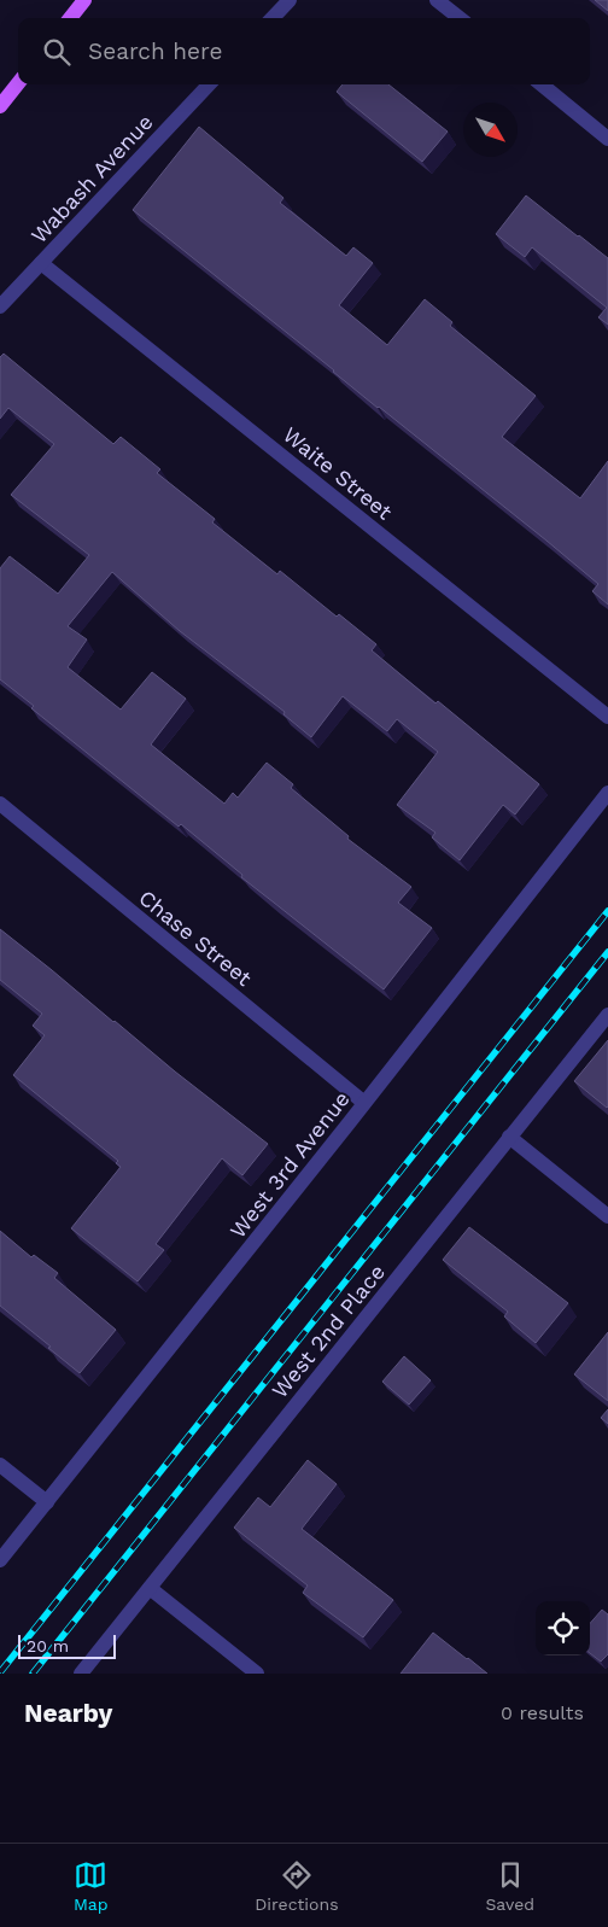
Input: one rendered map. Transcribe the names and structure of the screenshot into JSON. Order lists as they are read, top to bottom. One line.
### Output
{"streets":{"street":["Wabash Avenue","Waite Street","Chase Street","West 3rd Avenue","West 2nd Place"]},"crossings":[["Wabash Avenue","Waite Street"],["Chase Street","West 3rd Avenue"]],"scale_bar":"20 m","north":"bottom right","page":{"search":"Search here","scale":"20 m","heading":["Nearby","0 results"],"nav":["Map","Directions","Saved"]}}
